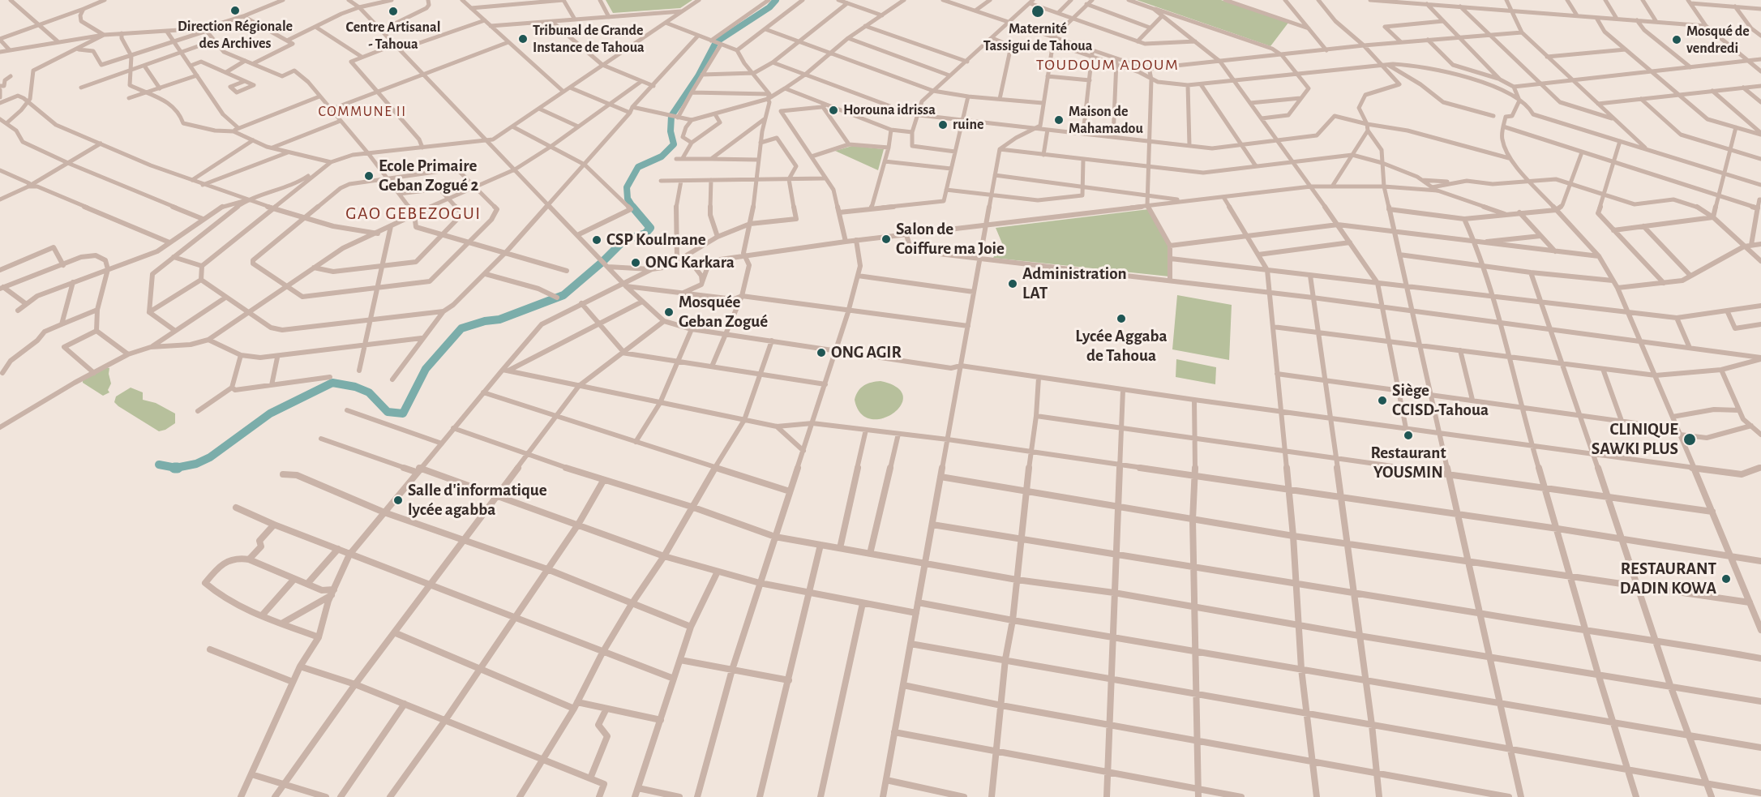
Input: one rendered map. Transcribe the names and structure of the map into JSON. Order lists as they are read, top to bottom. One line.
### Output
{"districts":["TOUDOUM ADOUM","COMMUNE II","GAO GEBEZOGUI"],"places":["Direction Régionale des Archives","Centre Artisanal - Tahoua","Maternité Tassigui de Tahoua","Tribunal de Grande Instance de Tahoua","Mosqué de vendredi","Horouna idrissa","Maison de Mahamadou","ruine","Ecole Primaire Geban Zogué 2","Salon de Coiffure ma Joie","CSP Koulmane","ONG Karkara","Administration LAT","Mosquée Geban Zogué","Lycée Aggaba de Tahoua","ONG AGIR","Siège CCISD-Tahoua","Restaurant YOUSMIN","CLINIQUE SAWKI PLUS","Salle d'informatique lycée agabba","RESTAURANT DADIN KOWA"]}
